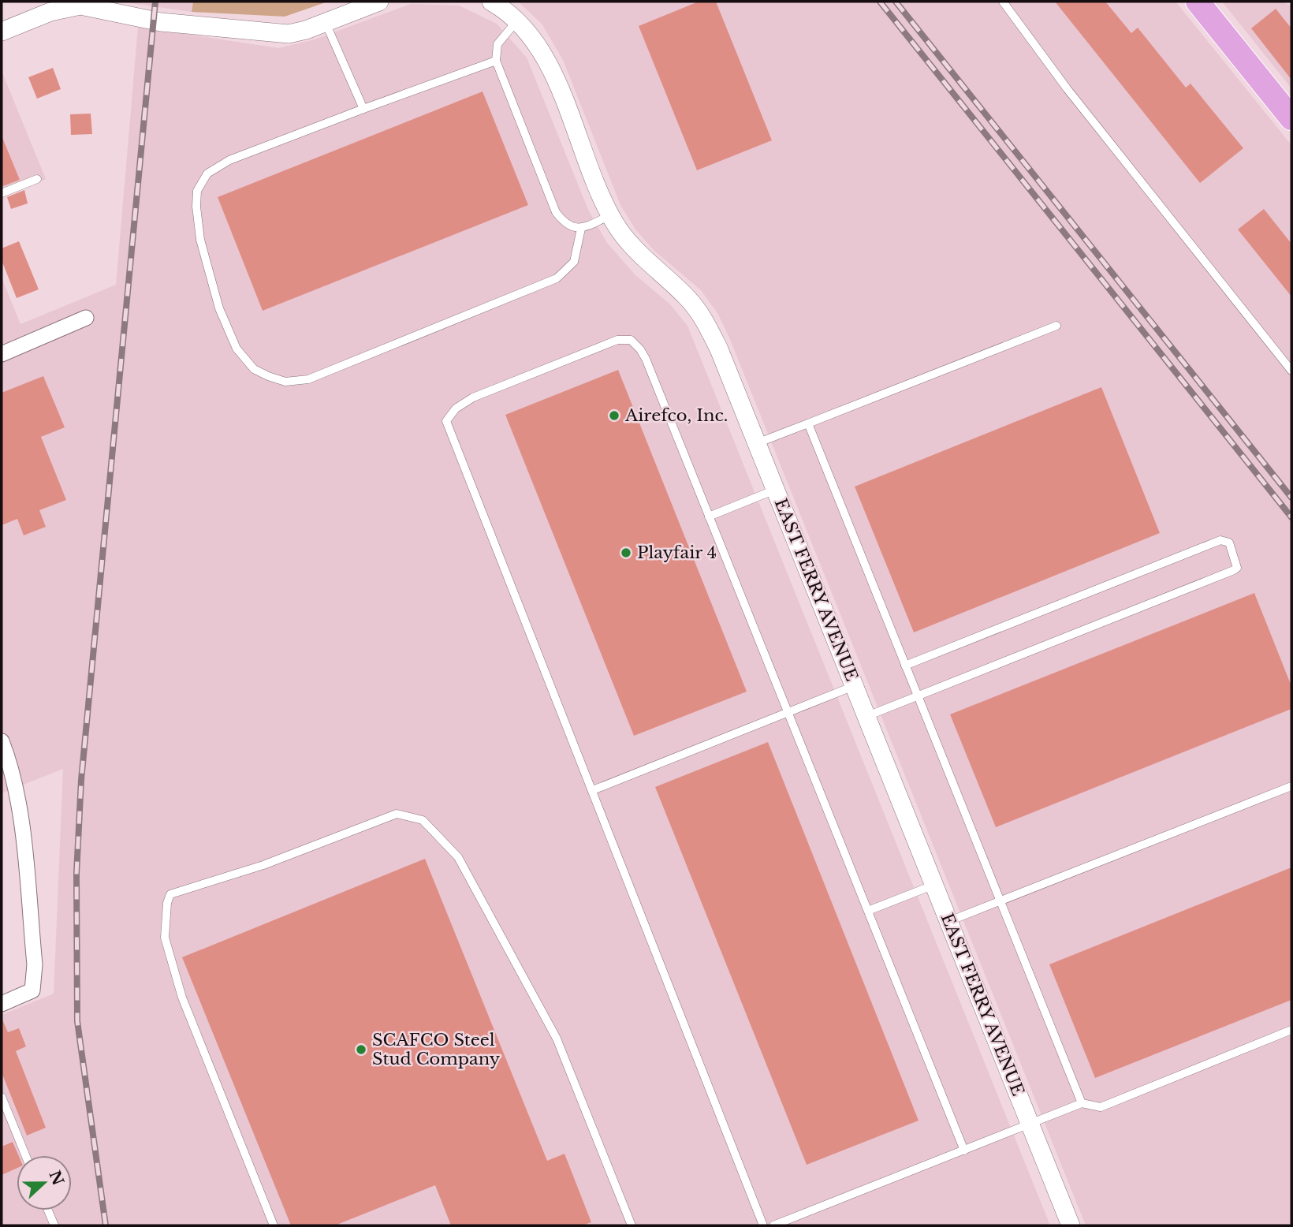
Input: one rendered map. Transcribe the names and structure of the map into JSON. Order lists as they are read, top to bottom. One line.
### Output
{"streets":{"street":["EAST FERRY AVENUE"]},"places":["Airefco, Inc.","Playfair 4","SCAFCO Steel Stud Company"],"north":"right"}
